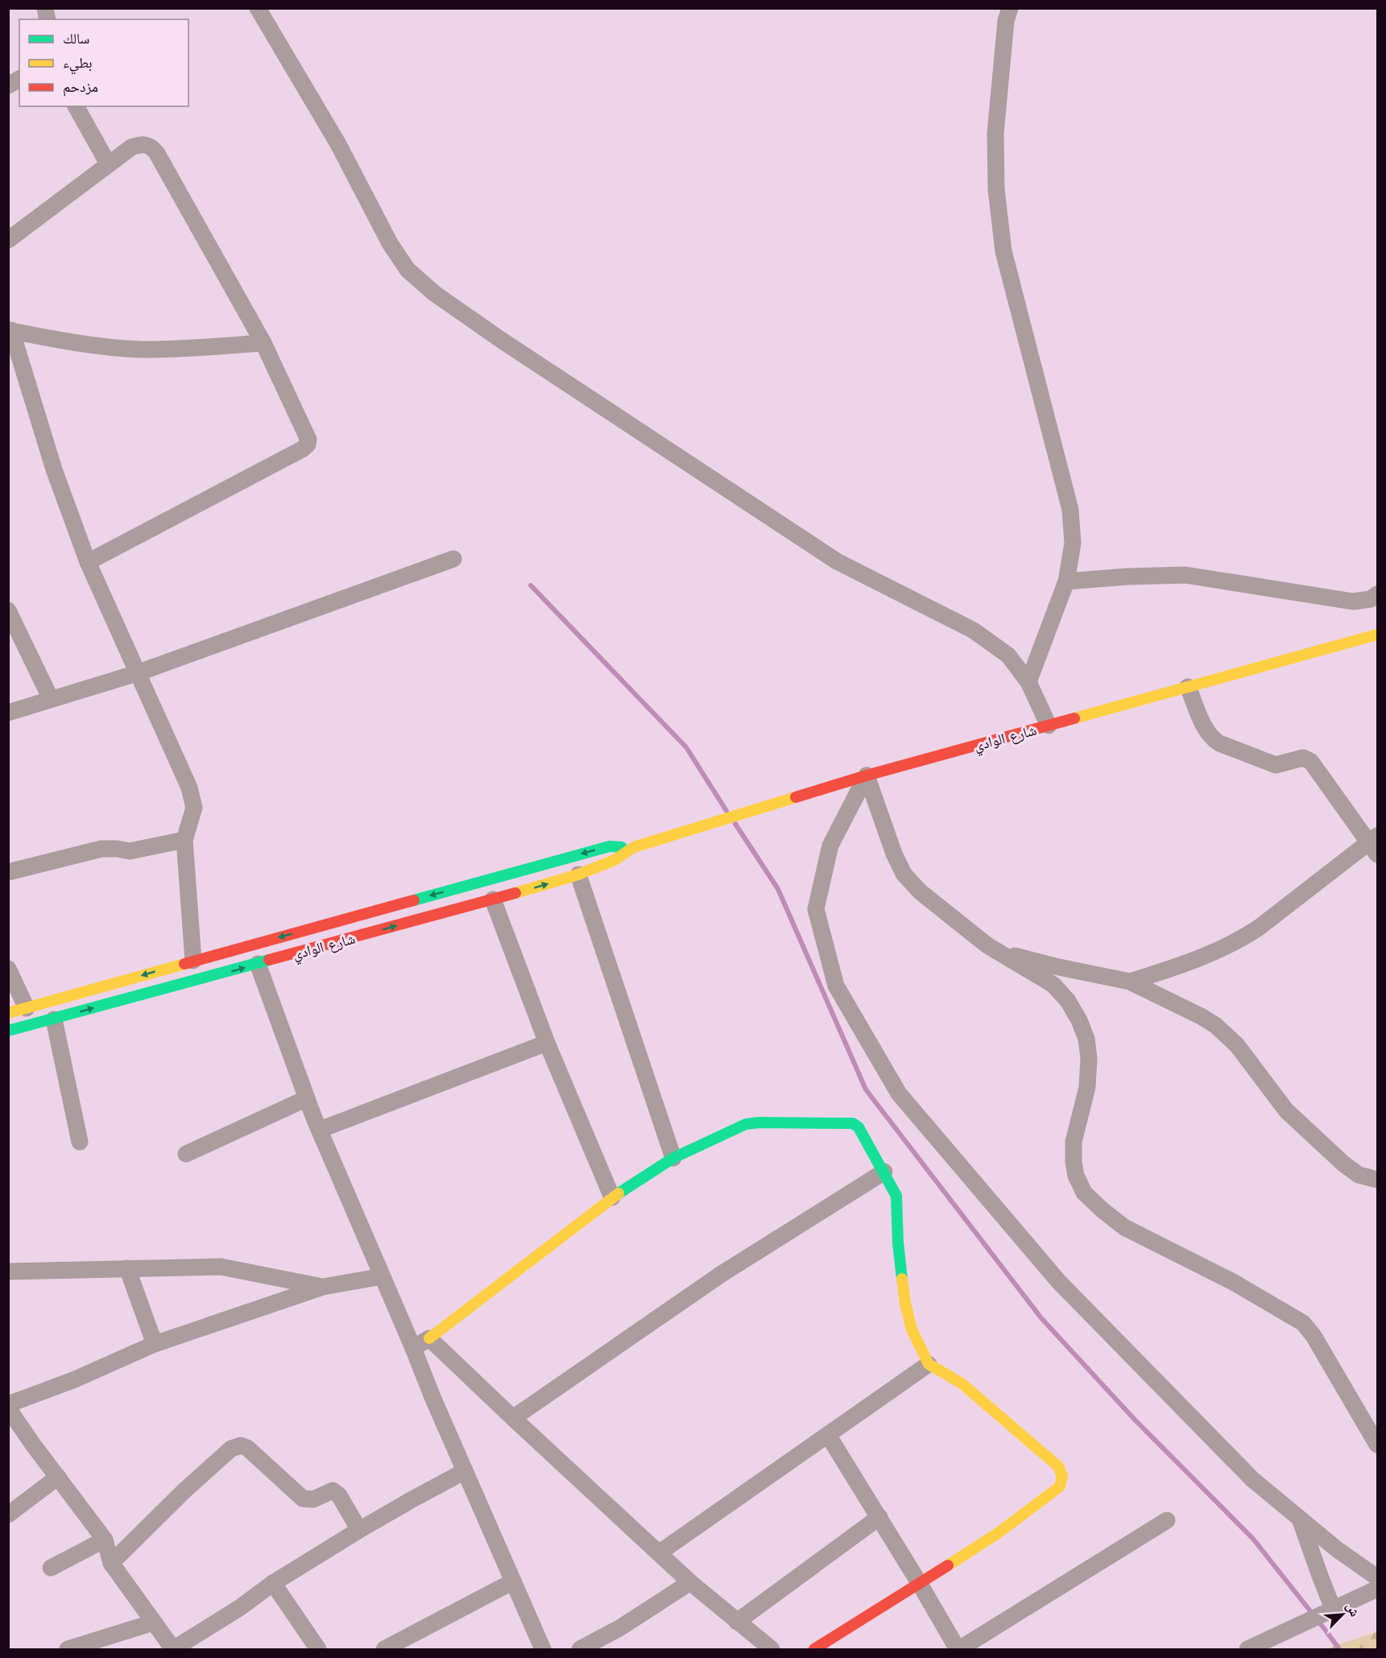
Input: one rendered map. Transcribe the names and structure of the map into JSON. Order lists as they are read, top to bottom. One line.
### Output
{"streets":{"main road":["شارع الوادي"]},"legend":["سالك","بطيء","مزدحم"],"north":"top right"}
